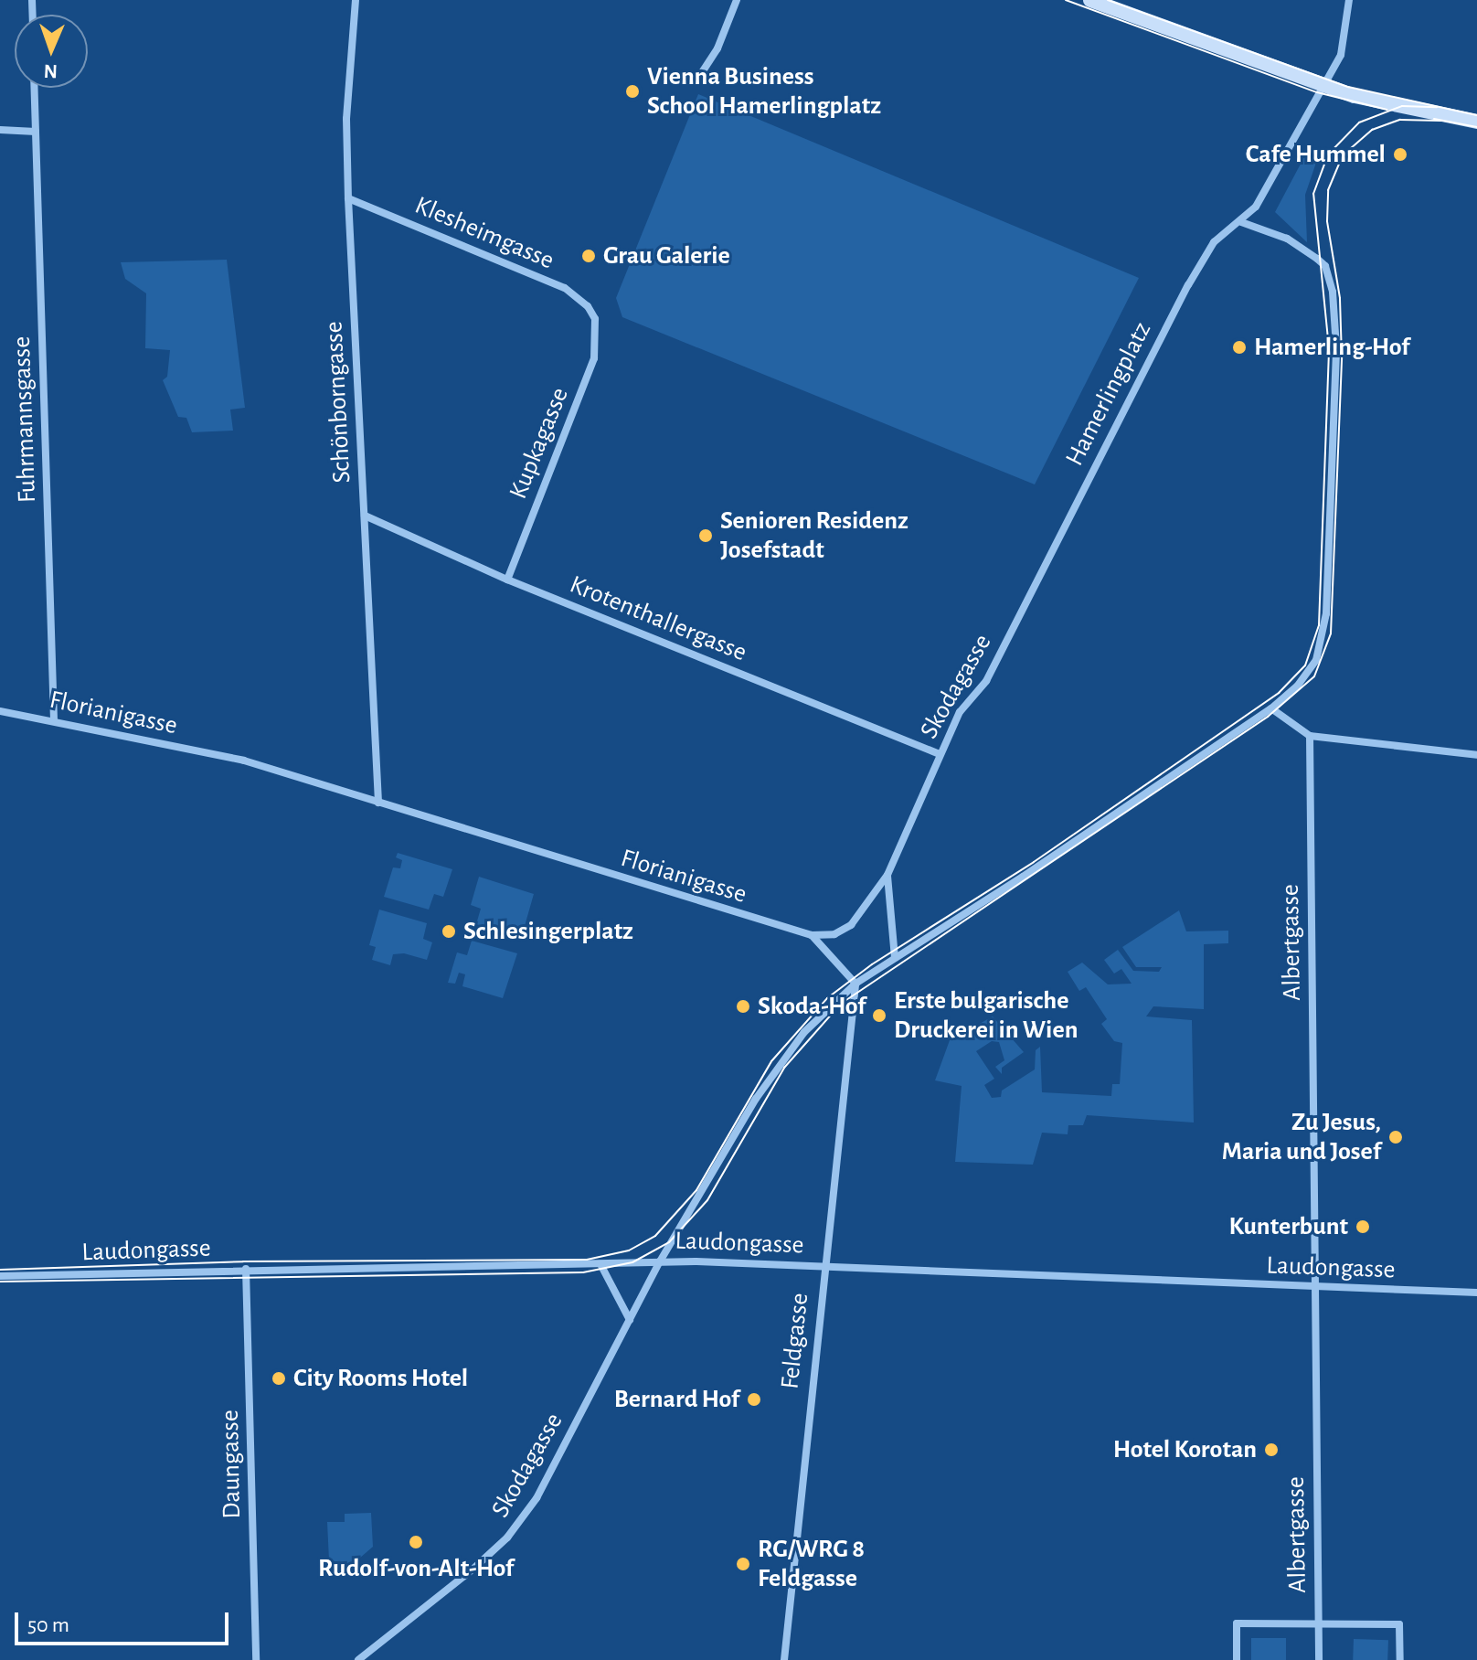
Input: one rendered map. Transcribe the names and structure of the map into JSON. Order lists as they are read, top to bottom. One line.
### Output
{"streets":{"street":["Klesheimgasse","Hamerlingplatz","Schönborngasse","Fuhrmannsgasse","Kupkagasse","Krotenthallergasse","Skodagasse","Florianigasse","Albertgasse","Laudongasse","Feldgasse","Daungasse"]},"crossings":[["Klesheimgasse","Schönborngasse"],["Klesheimgasse","Kupkagasse"],["Hamerlingplatz","Skodagasse"],["Schönborngasse","Krotenthallergasse"],["Schönborngasse","Florianigasse"],["Fuhrmannsgasse","Florianigasse"],["Kupkagasse","Krotenthallergasse"],["Krotenthallergasse","Skodagasse"],["Skodagasse","Florianigasse"],["Skodagasse","Laudongasse"],["Skodagasse","Feldgasse"],["Albertgasse","Laudongasse"],["Laudongasse","Feldgasse"],["Laudongasse","Daungasse"]],"places":["Vienna Business School Hamerlingplatz","Cafe Hummel","Grau Galerie","Hamerling-Hof","Senioren Residenz Josefstadt","Schlesingerplatz","Skoda-Hof","Erste bulgarische Druckerei in Wien","Zu Jesus, Maria und Josef","Kunterbunt","City Rooms Hotel","Bernard Hof","Hotel Korotan","Rudolf-von-Alt-Hof","RG/WRG 8 Feldgasse"],"scale_bar":"50 m","north":"bottom"}
